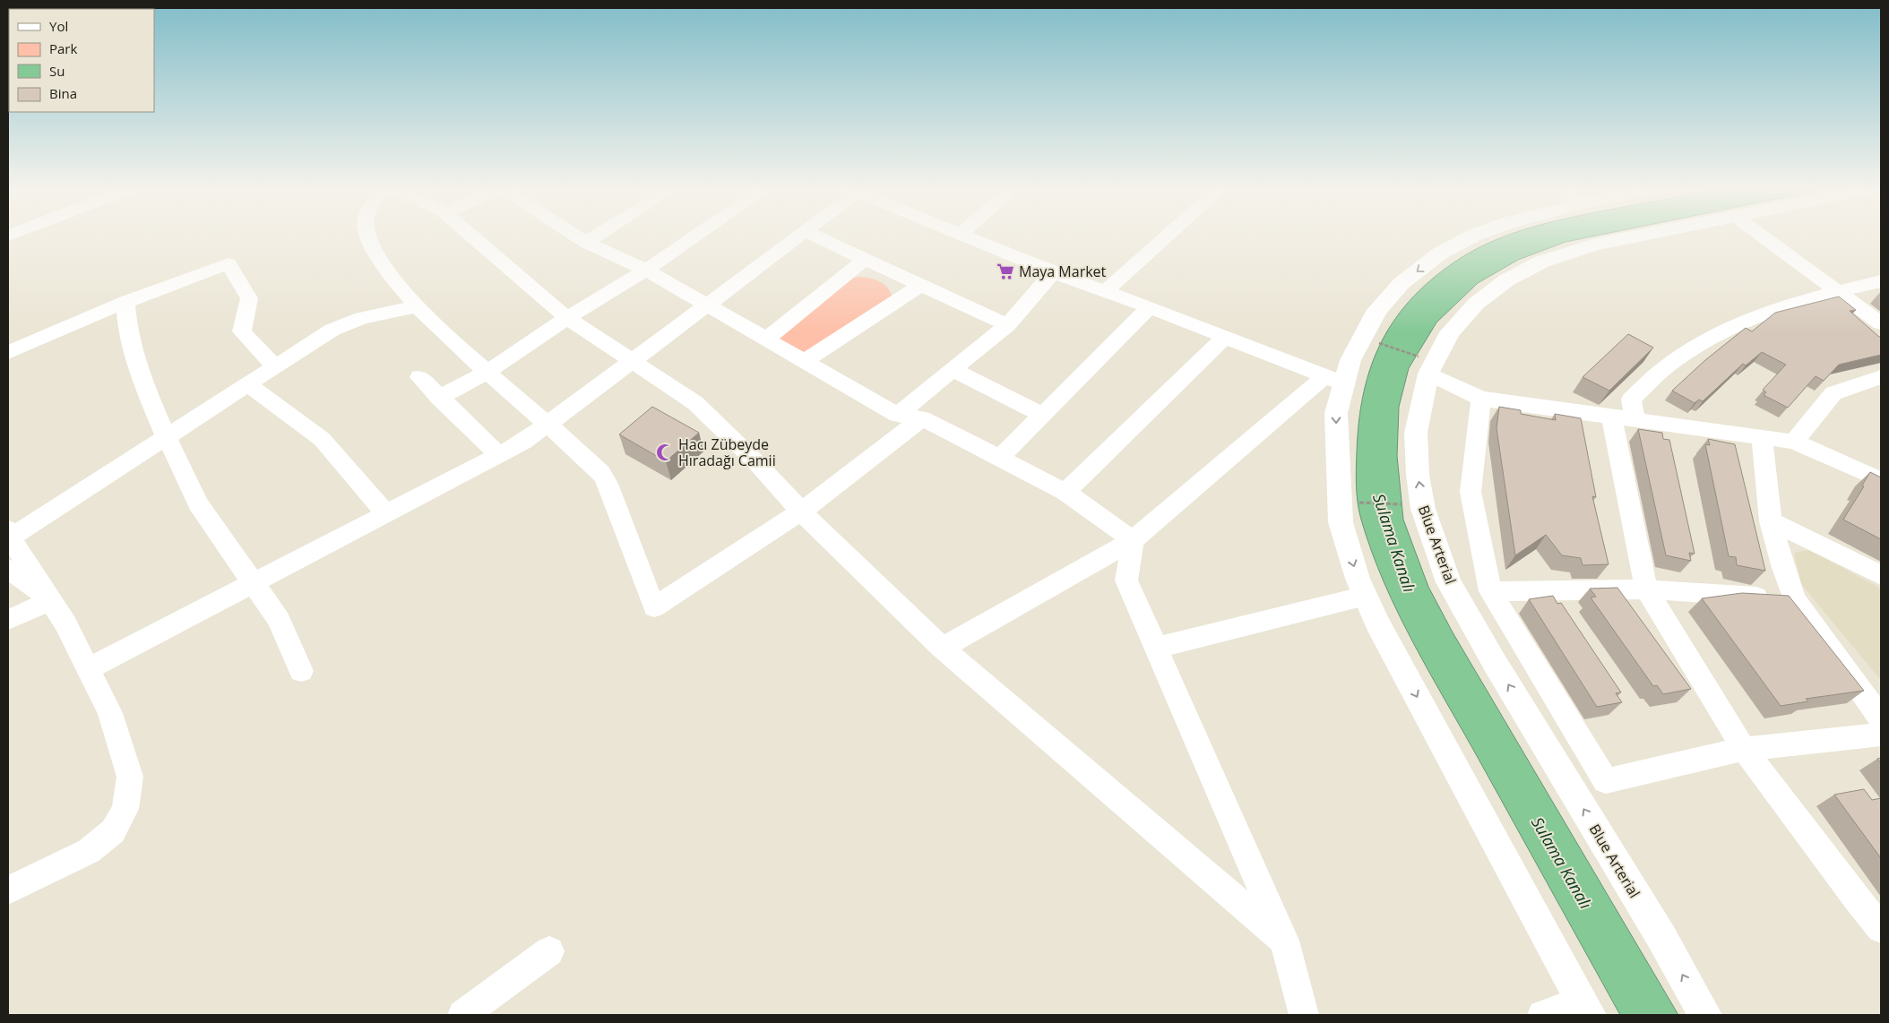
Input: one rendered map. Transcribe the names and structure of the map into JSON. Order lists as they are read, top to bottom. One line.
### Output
{"streets":{"main road":["Blue Arterial"]},"water":["Sulama Kanalı"],"places":{"supermarket":["Maya Market"],"mosque":["Hacı Zübeyde Hıradağı Camii"]},"legend":["Yol","Park","Su","Bina"]}
